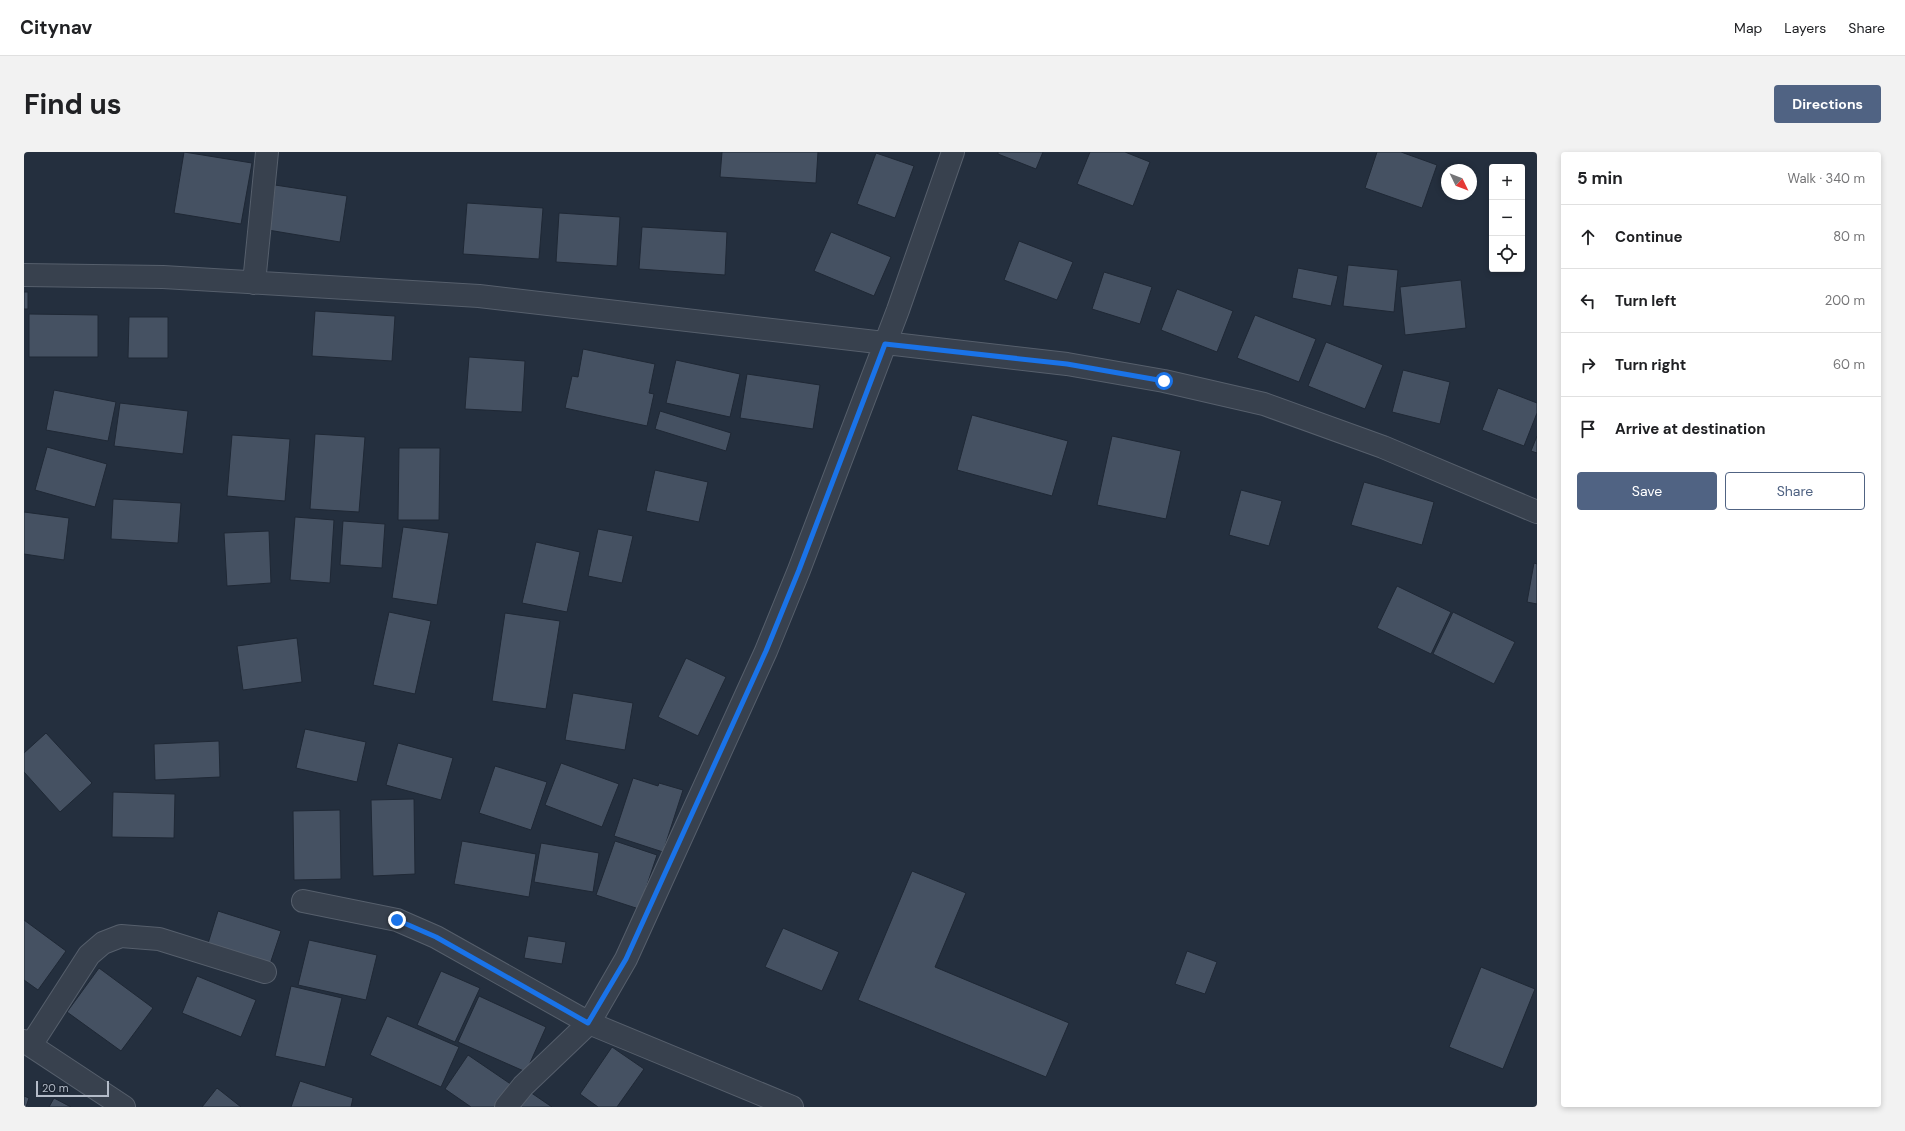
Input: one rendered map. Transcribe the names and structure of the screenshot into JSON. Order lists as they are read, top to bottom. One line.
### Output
{"scale_bar":"20 m","north":"bottom right","page":{"header":"Citynav","nav":["Map","Layers","Share"],"buttons":["Directions",["Save","Share"]],"title":"Find us","heading":["5 min","Walk · 340 m"],"map_buttons":["+","−"],"list":[["Continue","80 m"],["Turn left","200 m"],["Turn right","60 m"],"Arrive at destination"],"scale":"20 m"}}
